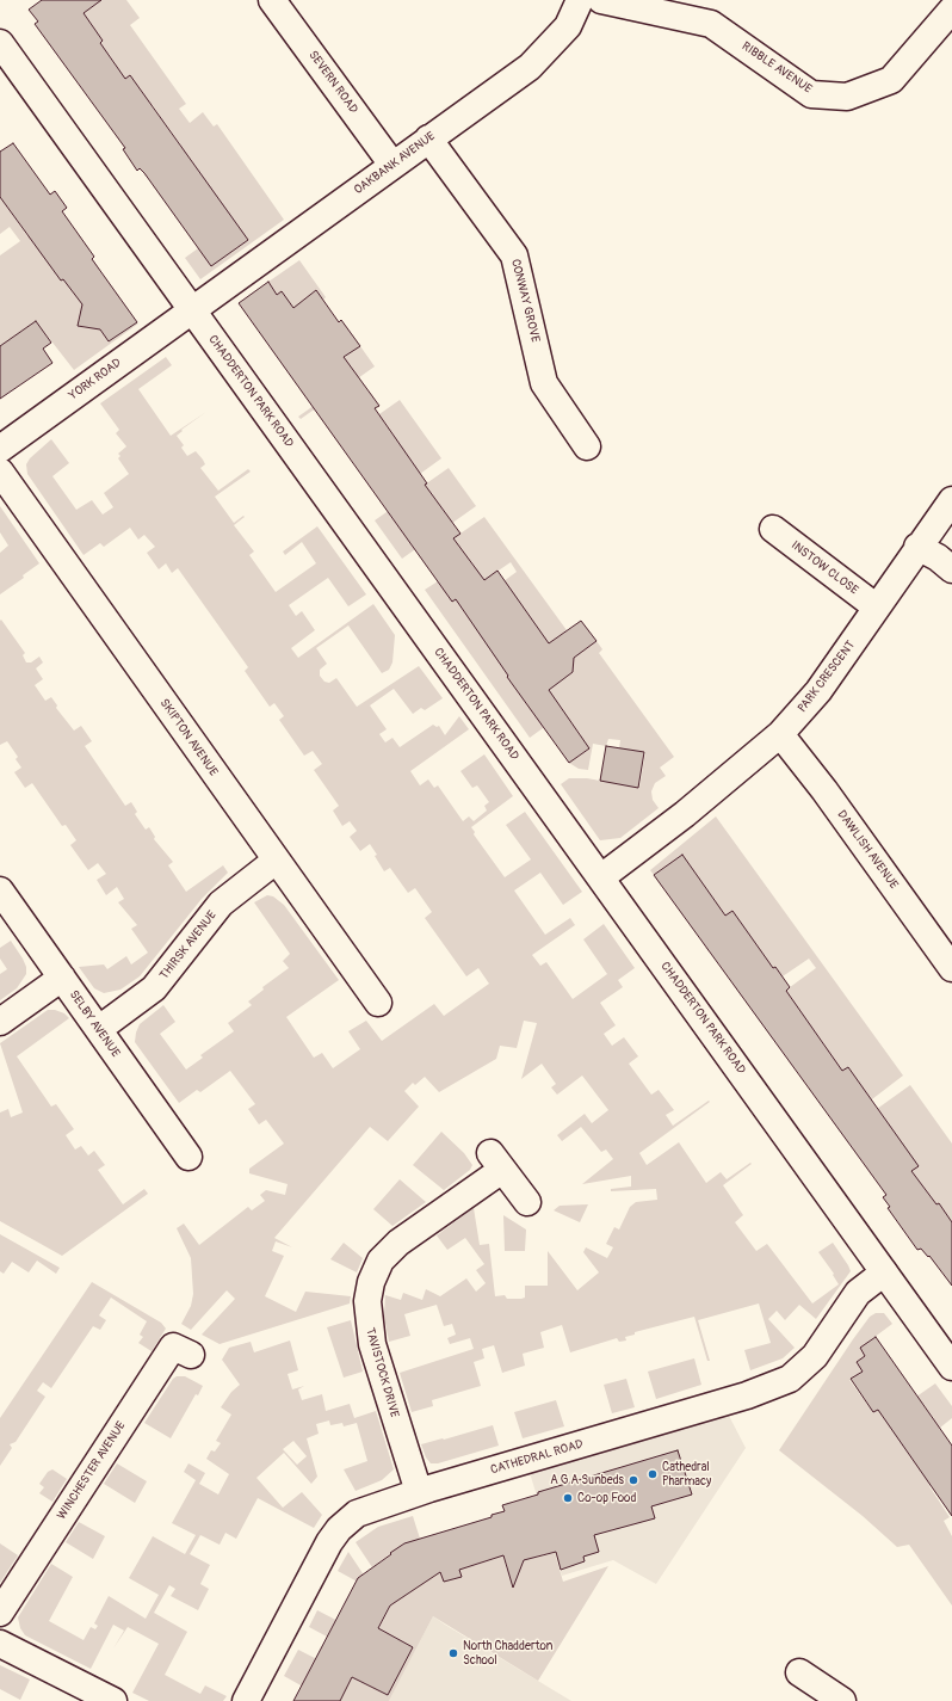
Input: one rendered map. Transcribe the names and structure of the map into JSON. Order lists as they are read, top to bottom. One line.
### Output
{"streets":{"street":["RIBBLE AVENUE","SEVERN ROAD","OAKBANK AVENUE","CONWAY GROVE","YORK ROAD","CHADDERTON PARK ROAD","INSTOW CLOSE","PARK CRESCENT","SKIPTON AVENUE","DAWLISH AVENUE","THIRSK AVENUE","SELBY AVENUE","TAVISTOCK DRIVE","CATHEDRAL ROAD","WINCHESTER AVENUE"]},"crossings":[["SEVERN ROAD","OAKBANK AVENUE"],["OAKBANK AVENUE","CONWAY GROVE"],["OAKBANK AVENUE","YORK ROAD"],["OAKBANK AVENUE","CHADDERTON PARK ROAD"],["YORK ROAD","CHADDERTON PARK ROAD"],["CHADDERTON PARK ROAD","PARK CRESCENT"],["CHADDERTON PARK ROAD","CATHEDRAL ROAD"],["INSTOW CLOSE","PARK CRESCENT"],["PARK CRESCENT","DAWLISH AVENUE"],["SKIPTON AVENUE","THIRSK AVENUE"],["THIRSK AVENUE","SELBY AVENUE"],["TAVISTOCK DRIVE","CATHEDRAL ROAD"]],"places":["Cathedral Pharmacy","A G A Sunbeds","Co-op Food","North Chadderton School"]}
